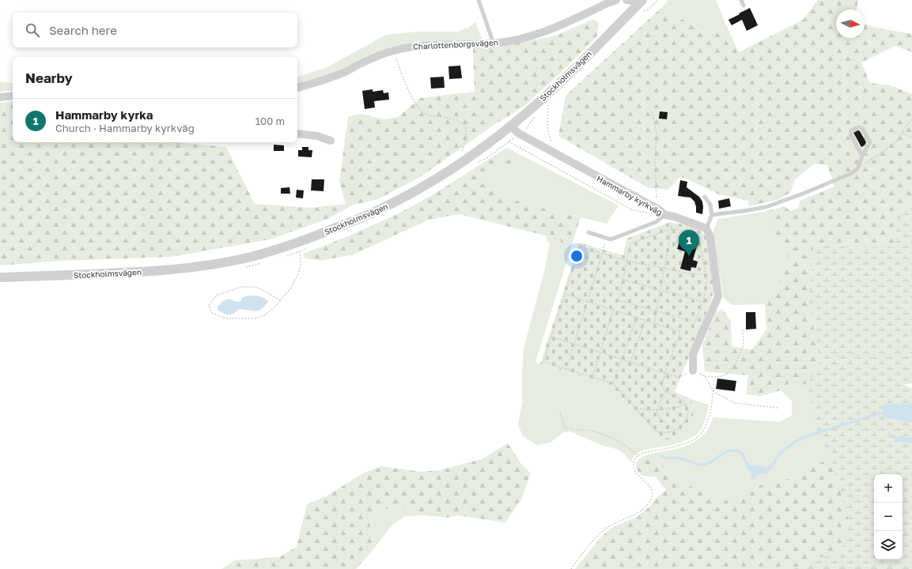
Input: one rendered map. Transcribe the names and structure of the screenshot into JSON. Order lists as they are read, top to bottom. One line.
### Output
{"streets":{"street":["Charlottenborgsvägen","Stockholmsvägen","Hammarby kyrkväg"]},"crossings":[["Stockholmsvägen","Hammarby kyrkväg"]],"north":"right","page":{"search":"Search here","heading":"Nearby","list":[{"mark":"1","name":"Hammarby kyrka","note":"Church · Hammarby kyrkväg","value":"100 m"}],"pins":"1","map_buttons":["+","−"]}}
